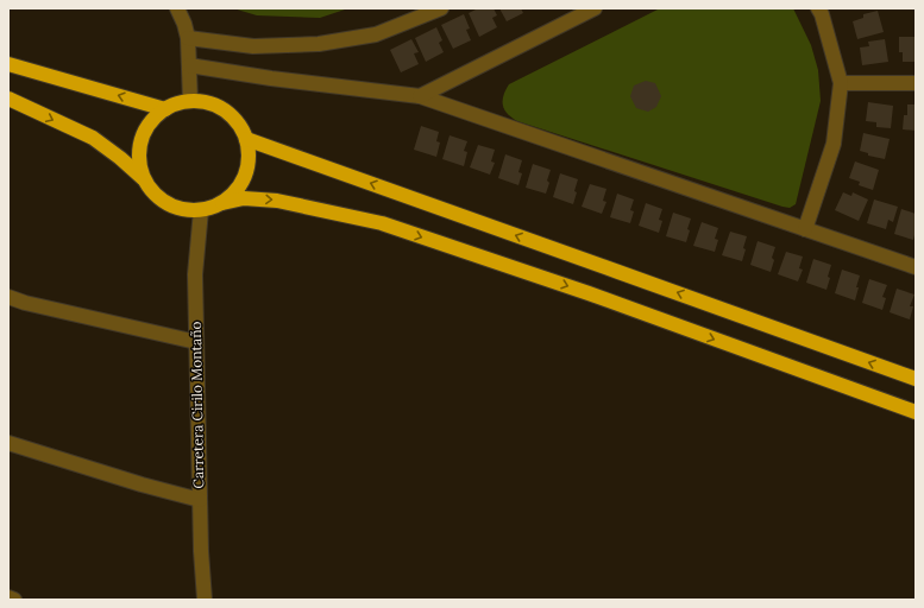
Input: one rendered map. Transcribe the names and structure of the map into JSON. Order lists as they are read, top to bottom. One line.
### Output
{"streets":{"street":["Carretera Cirilo Montaño"]}}
